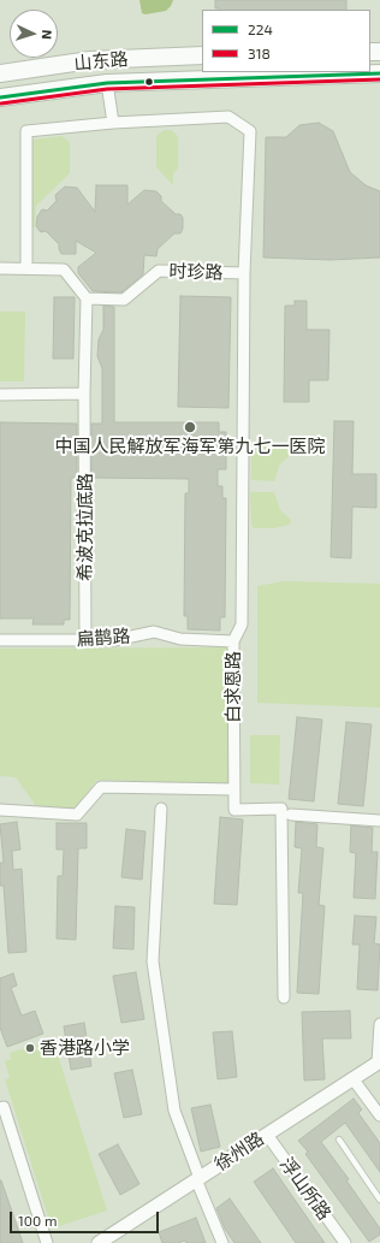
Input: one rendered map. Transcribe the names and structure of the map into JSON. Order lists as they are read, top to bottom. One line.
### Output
{"streets":{"main road":["山东路"],"street":["时珍路","希波克拉底路","扁鹊路","白求恩路","徐州路","浮山所路"]},"crossings":[["时珍路","希波克拉底路"],["时珍路","白求恩路"],["希波克拉底路","扁鹊路"],["扁鹊路","白求恩路"],["徐州路","浮山所路"]],"places":["中国人民解放军海军第九七一医院","香港路小学"],"lines":["transit line 224","transit line 318"],"legend":["224","318"],"scale_bar":"100 m","north":"right"}
